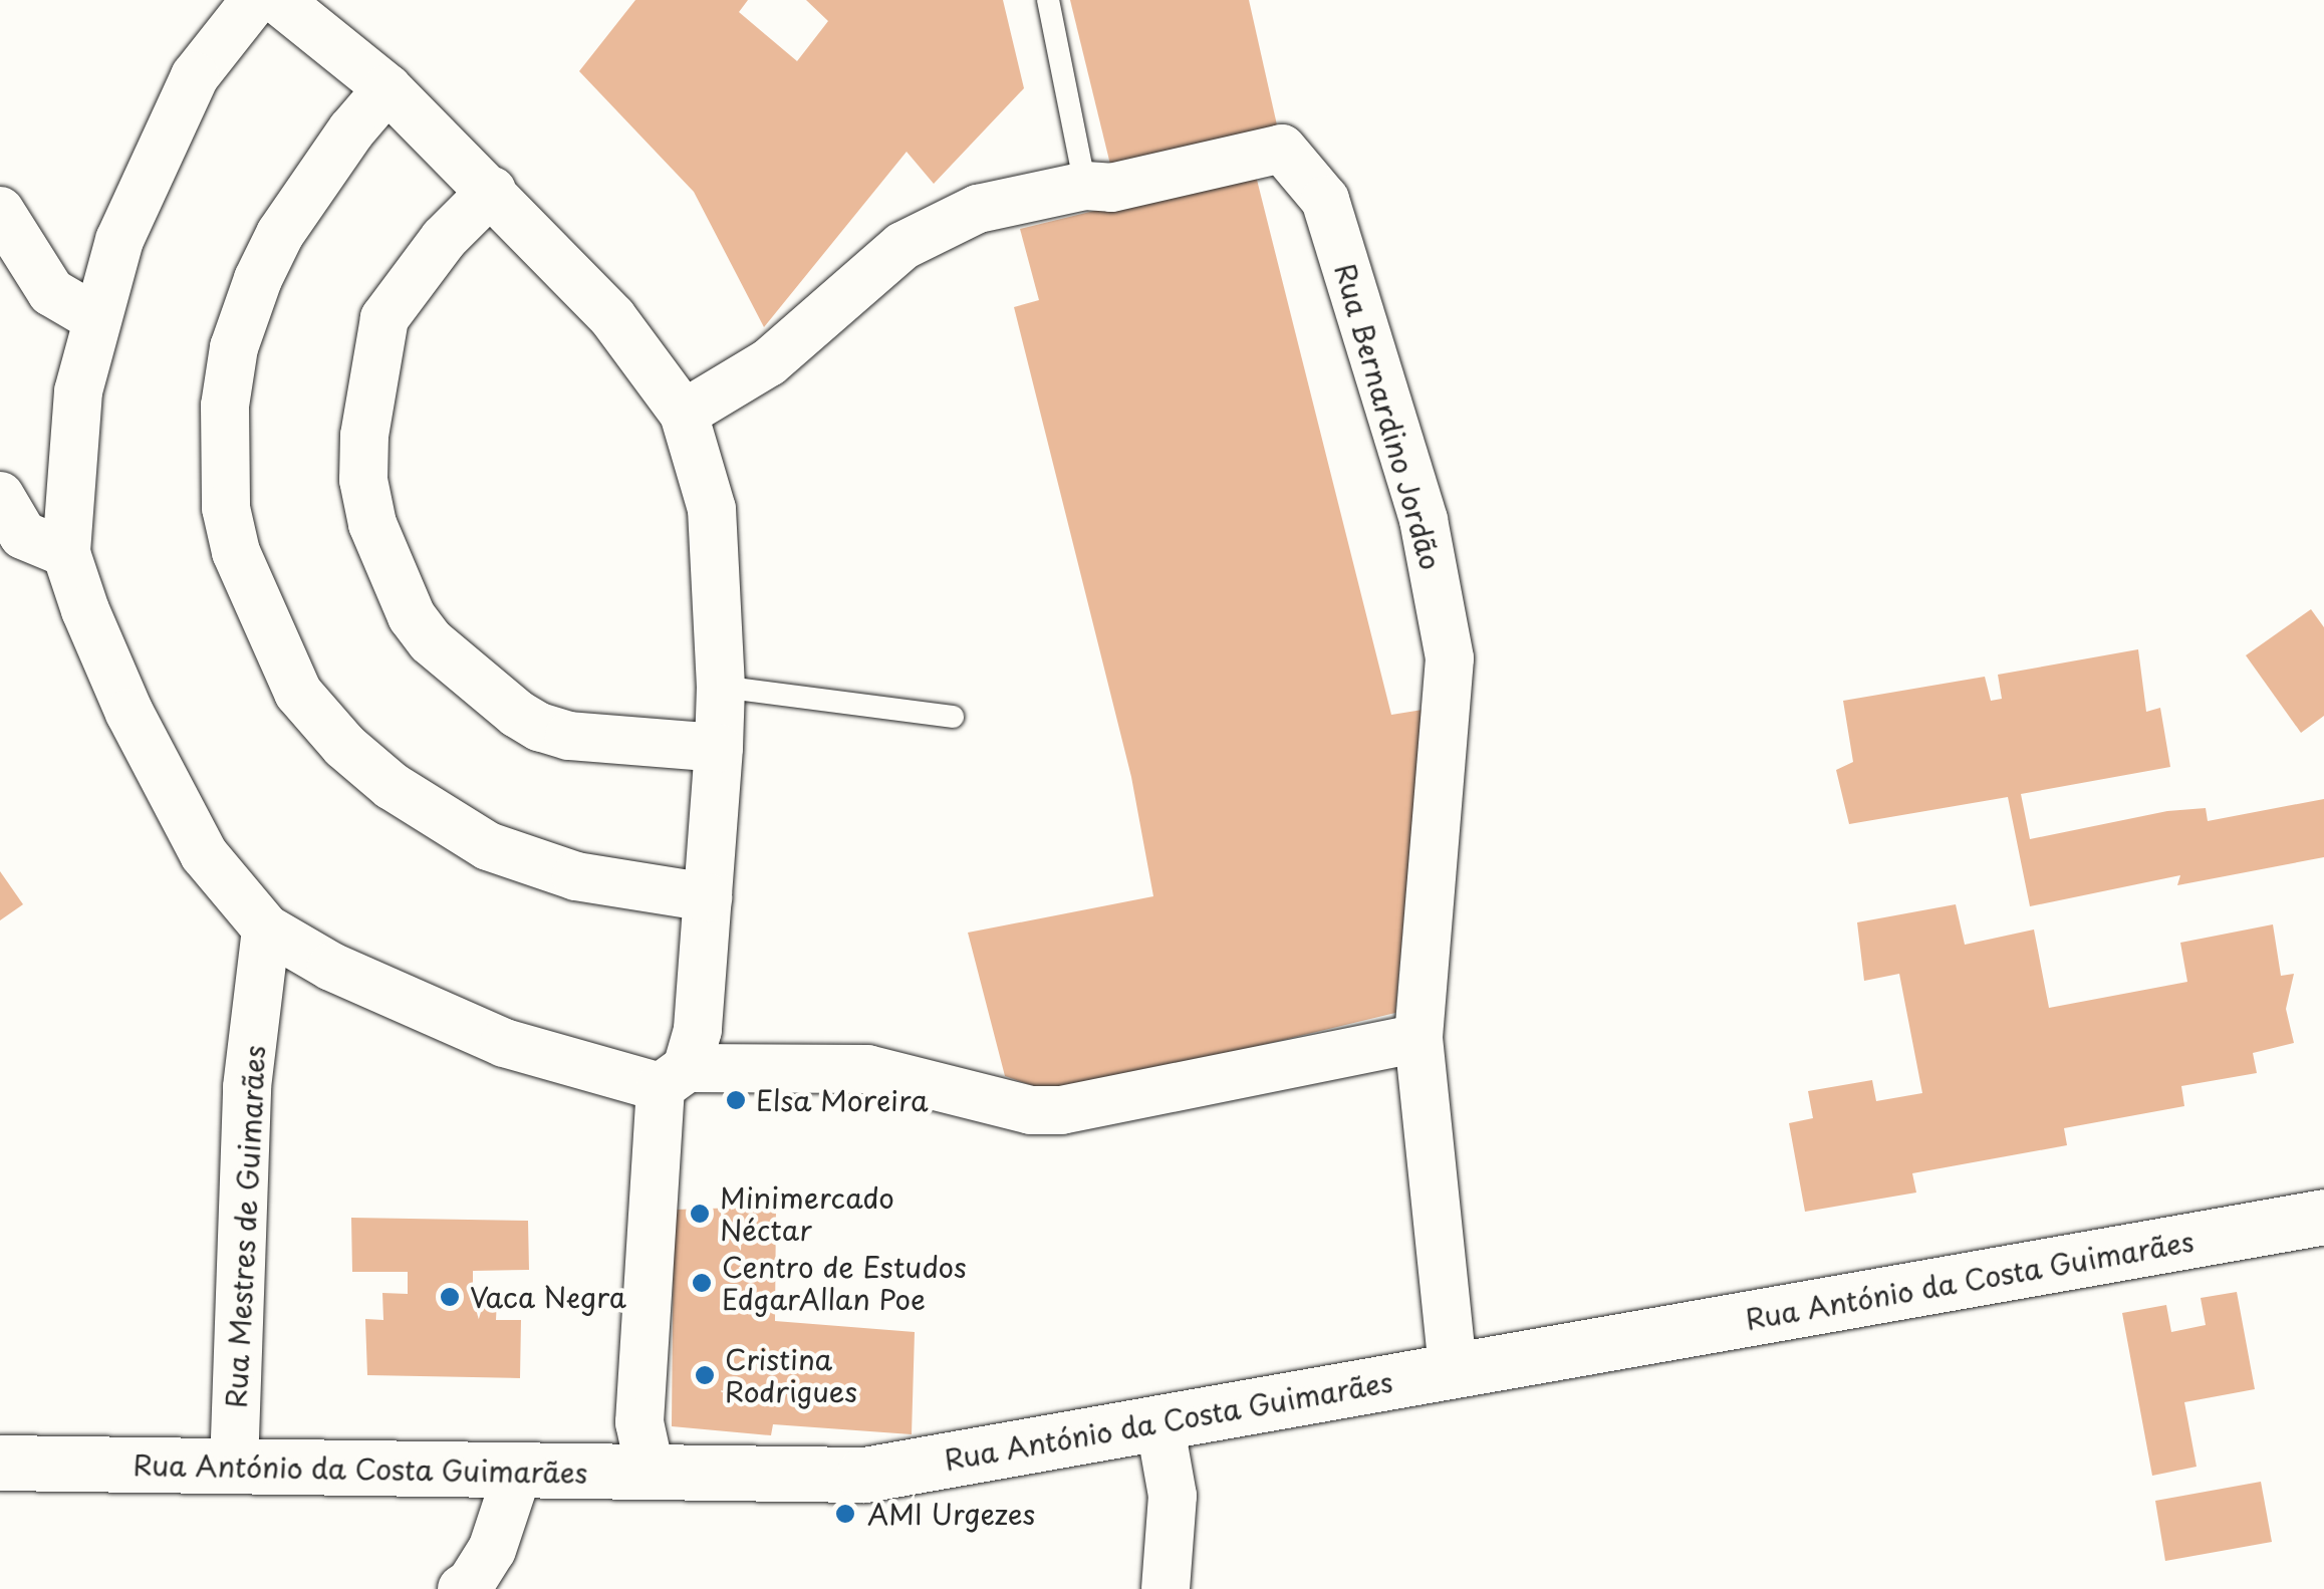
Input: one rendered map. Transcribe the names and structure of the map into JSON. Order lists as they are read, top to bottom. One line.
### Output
{"streets":{"main road":["Rua António da Costa Guimarães"],"street":["Rua Bernardino Jordão","Rua Mestres de Guimarães"]},"crossings":[["Rua Bernardino Jordão","Rua António da Costa Guimarães"],["Rua Mestres de Guimarães","Rua António da Costa Guimarães"]],"places":["Elsa Moreira","Minimercado Néctar","Centro de Estudos EdgarAllan Poe","Vaca Negra","Cristina Rodrigues","AMI Urgezes"]}
